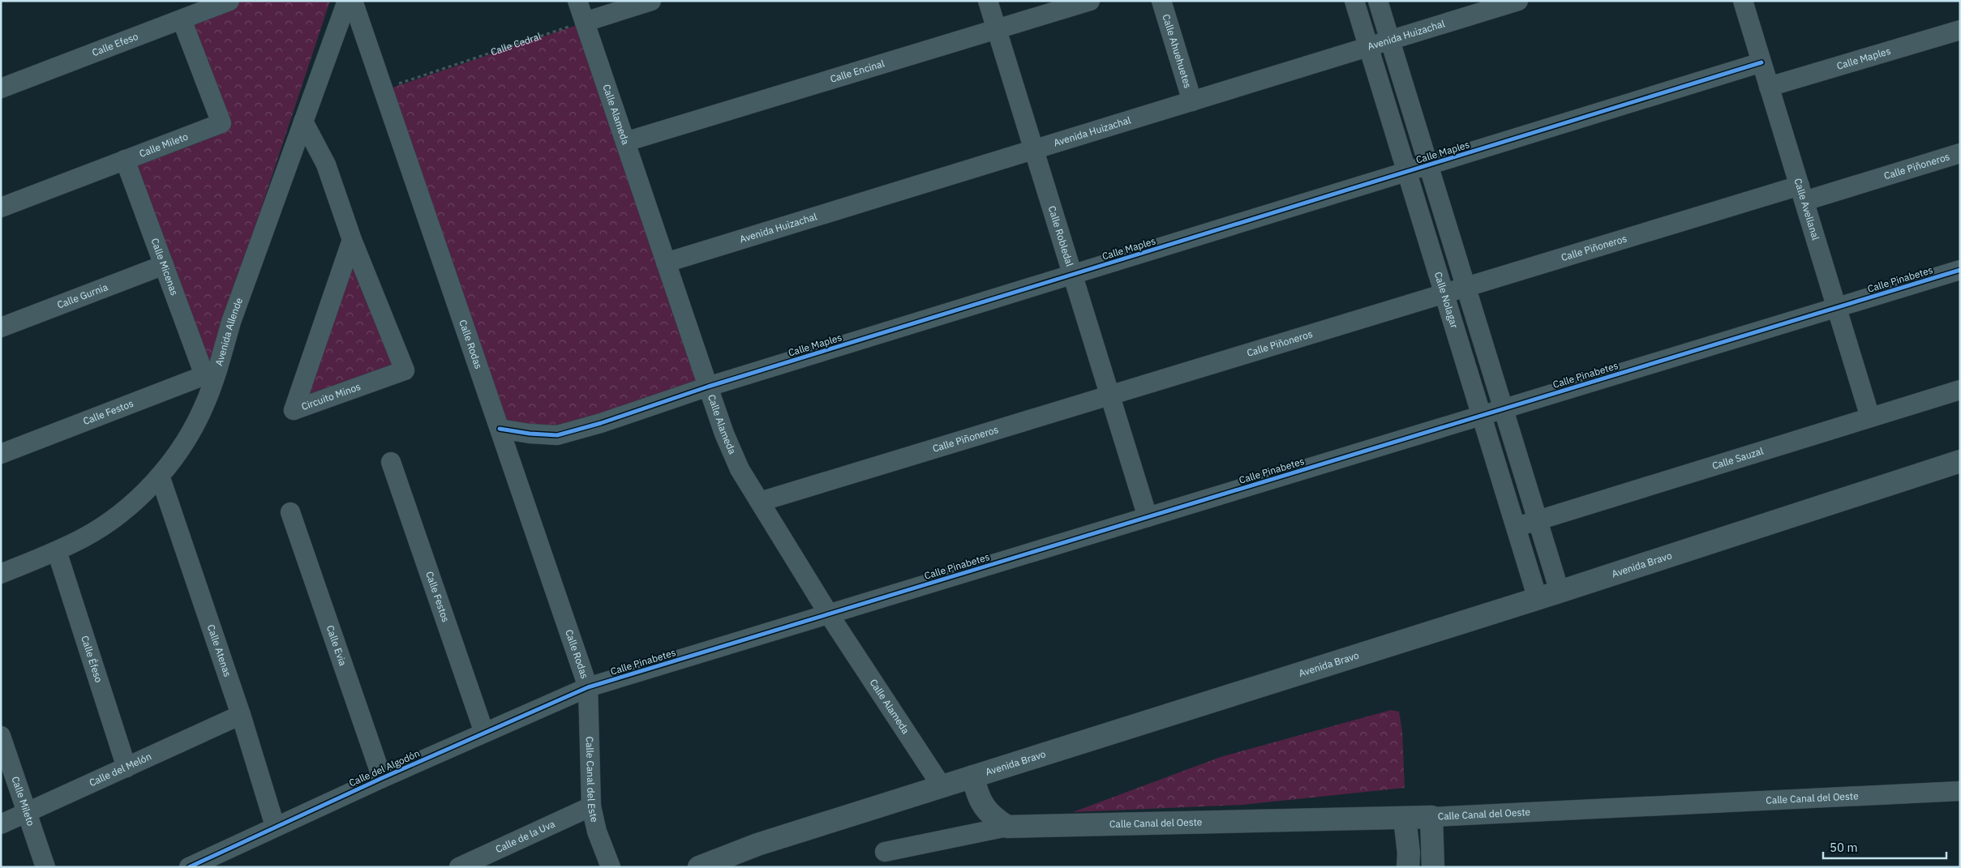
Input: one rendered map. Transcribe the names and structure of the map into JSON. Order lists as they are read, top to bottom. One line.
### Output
{"streets":{"main road":["Avenida Bravo","Calle Canal del Oeste"],"street":["Avenida Huizachal","Calle Efeso","Calle Ahuehuetes","Calle Maples","Calle Encinal","Calle Alameda","Calle Mileto","Calle Piñoneros","Calle Avellanal","Calle Robledal","Calle Micenas","Calle Pinabetes","Calle Gurnia","Calle Nolagar","Avenida Allende","Calle Rodas","Circuito Minos","Calle Festos","Calle Sauzal","Calle Evia","Calle Atenas","Calle Éfeso","Calle del Algodón","Calle del Melón","Calle Canal del Este","Calle de la Uva"],"path":["Calle Cedral"]},"crossings":[["Avenida Huizachal","Calle Ahuehuetes"],["Avenida Huizachal","Calle Alameda"],["Avenida Huizachal","Calle Robledal"],["Avenida Huizachal","Calle Nolagar"],["Calle Cedral","Calle Alameda"],["Calle Cedral","Calle Rodas"],["Calle Efeso","Calle Mileto"],["Calle Maples","Calle Alameda"],["Calle Maples","Calle Avellanal"],["Calle Maples","Calle Robledal"],["Calle Maples","Calle Nolagar"],["Calle Maples","Calle Rodas"],["Calle Encinal","Calle Alameda"],["Calle Encinal","Calle Robledal"],["Calle Alameda","Calle Piñoneros"],["Calle Alameda","Calle Pinabetes"],["Calle Alameda","Avenida Bravo"],["Calle Mileto","Calle Micenas"],["Calle Mileto","Calle del Melón"],["Calle Piñoneros","Calle Avellanal"],["Calle Piñoneros","Calle Robledal"],["Calle Piñoneros","Calle Nolagar"],["Calle Avellanal","Calle Pinabetes"],["Calle Avellanal","Calle Sauzal"],["Calle Robledal","Calle Pinabetes"],["Calle Micenas","Calle Gurnia"],["Calle Micenas","Avenida Allende"],["Calle Micenas","Calle Festos"],["Calle Pinabetes","Calle Nolagar"],["Calle Pinabetes","Calle Rodas"],["Calle Pinabetes","Calle del Algodón"],["Calle Pinabetes","Calle Canal del Este"],["Calle Nolagar","Calle Sauzal"],["Calle Nolagar","Avenida Bravo"],["Avenida Allende","Circuito Minos"],["Avenida Allende","Calle Festos"],["Avenida Allende","Calle Atenas"],["Avenida Allende","Calle Éfeso"],["Calle Rodas","Calle del Algodón"],["Calle Rodas","Calle Canal del Este"],["Calle Festos","Calle del Algodón"],["Calle Evia","Calle del Algodón"],["Calle Atenas","Calle del Algodón"],["Calle Atenas","Calle del Melón"],["Calle Éfeso","Calle del Melón"],["Calle del Algodón","Calle Canal del Este"],["Calle Canal del Este","Calle de la Uva"]],"scale_bar":"50 m"}
